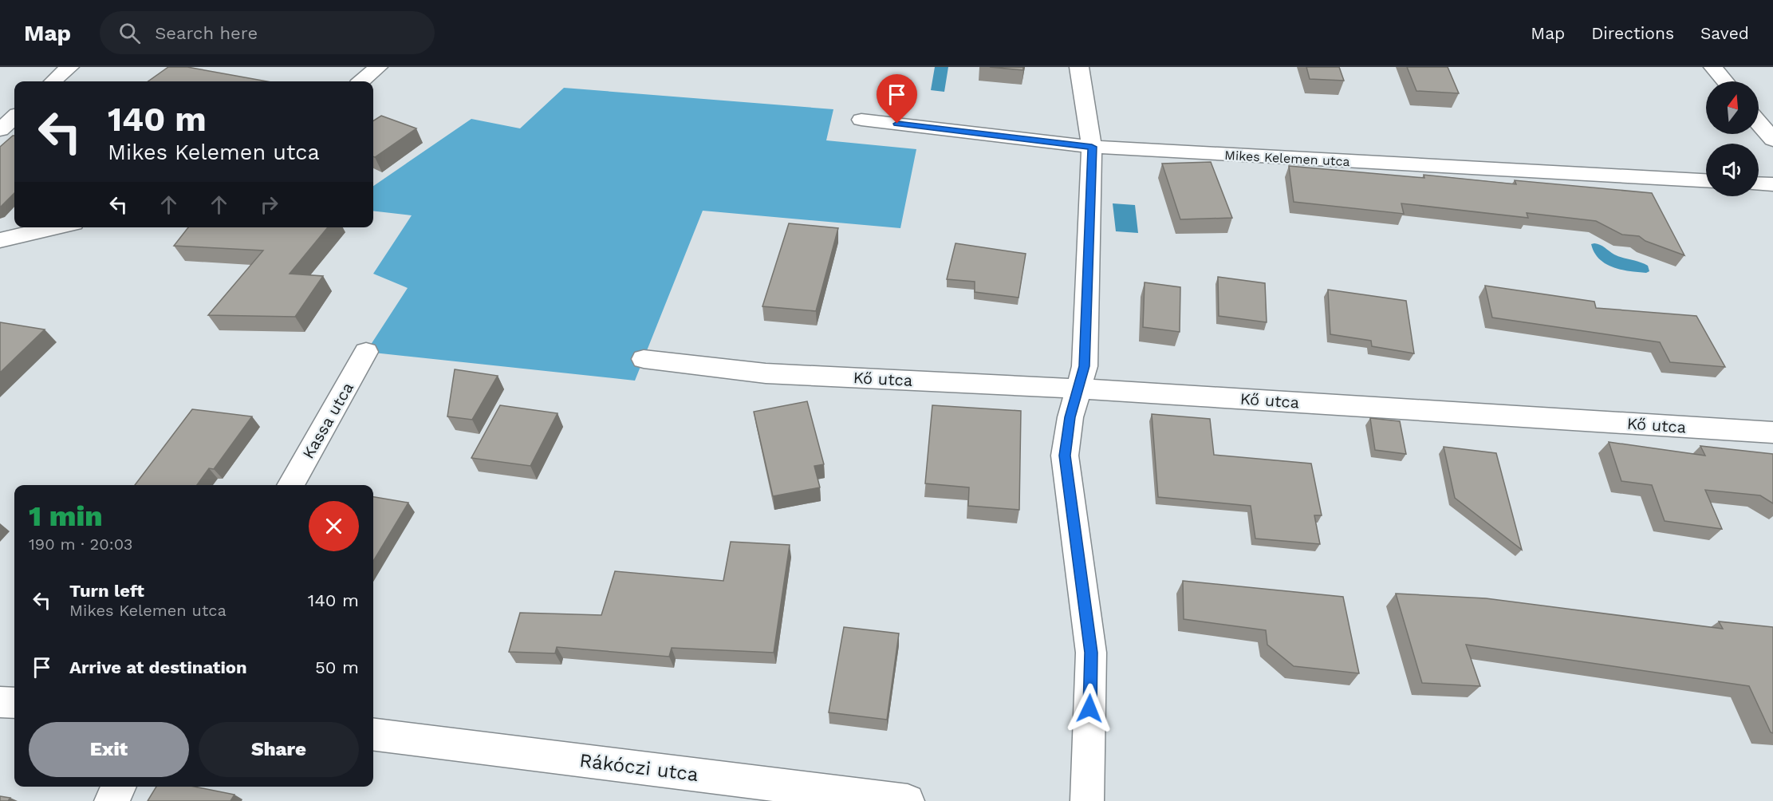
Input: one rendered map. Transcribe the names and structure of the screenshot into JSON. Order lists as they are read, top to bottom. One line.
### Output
{"streets":{"street":["Mikes Kelemen utca","Kő utca","Kassa utca","Rákóczi utca"]},"north":"top","page":{"header":"Map","search":"Search here","nav":["Map","Directions","Saved"],"turn":["140 m","Mikes Kelemen utca"],"heading":["1 min","190 m · 20:03"],"list":[{"name":"Turn left","note":"Mikes Kelemen utca","value":"140 m"},{"name":"Arrive at destination","value":"50 m"}],"buttons":["Exit","Share"]}}
